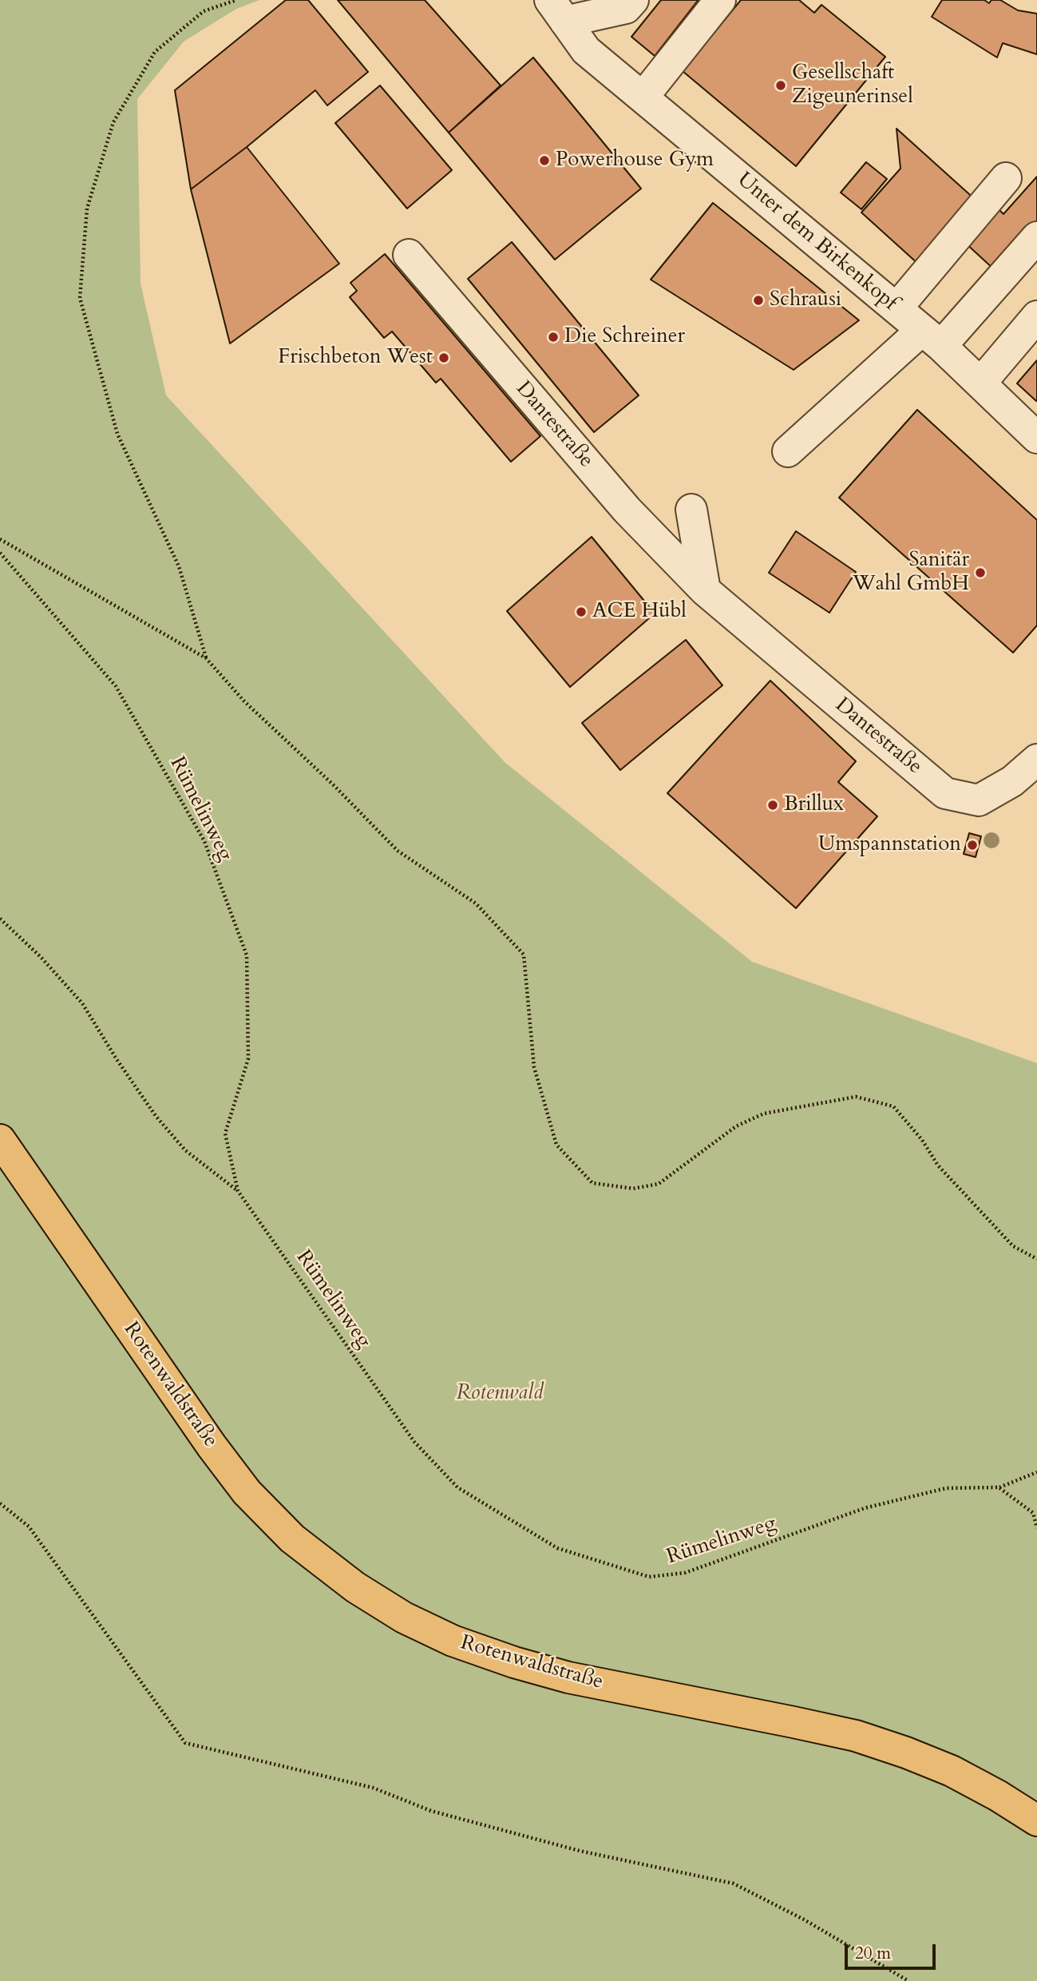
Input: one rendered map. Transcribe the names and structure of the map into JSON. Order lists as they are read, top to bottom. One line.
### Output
{"streets":{"main road":["Rotenwaldstraße"],"street":["Unter dem Birkenkopf","Dantestraße"],"path":["Rümelinweg"]},"parks":["Rotenwald"],"places":["Gesellschaft Zigeunerinsel","Powerhouse Gym","Schrausi","Die Schreiner","Frischbeton West","Sanitär Wahl GmbH","ACE Hübl","Brillux","Umspannstation"],"scale_bar":"20 m"}
